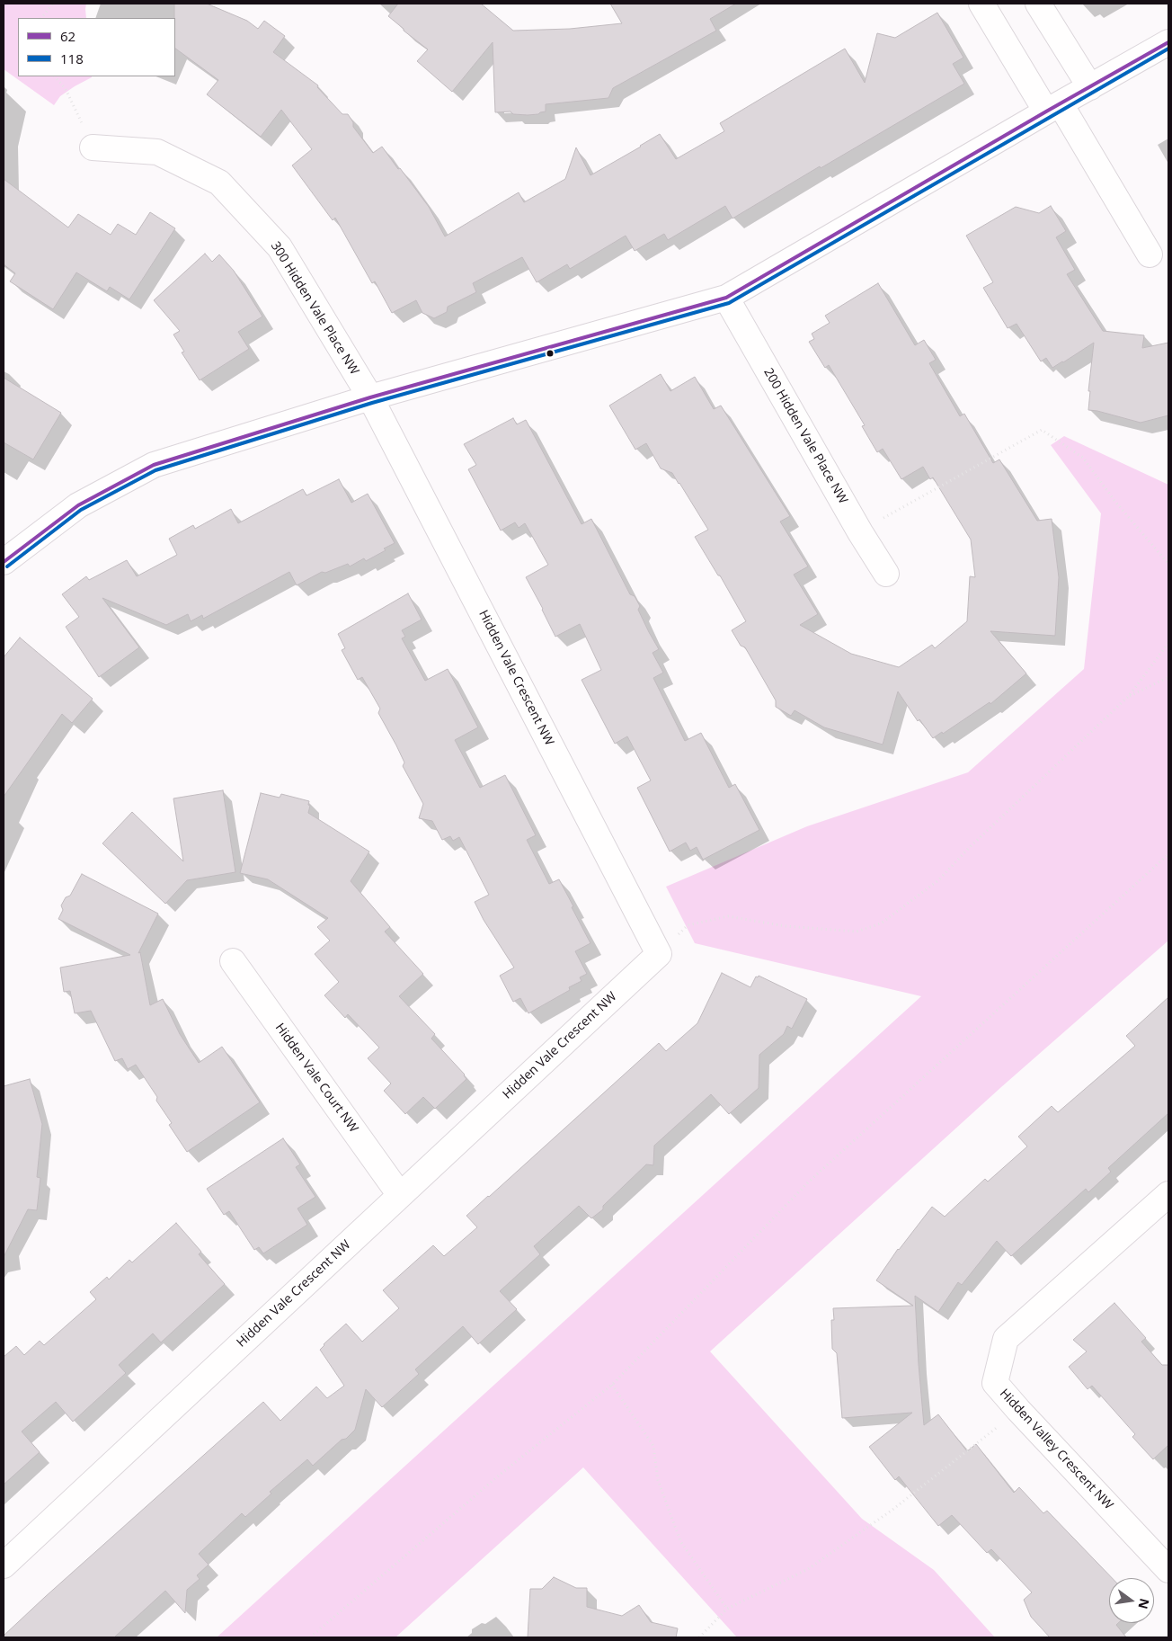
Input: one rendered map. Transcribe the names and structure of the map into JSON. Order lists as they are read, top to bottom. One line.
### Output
{"streets":{"street":["300 Hidden Vale Place NW","200 Hidden Vale Place NW","Hidden Vale Crescent NW","Hidden Vale Court NW","Hidden Valley Crescent NW"]},"crossings":[["300 Hidden Vale Place NW","Hidden Vale Crescent NW"],["Hidden Vale Crescent NW","Hidden Vale Court NW"]],"lines":["transit line 62","transit line 118"],"legend":["62","118"],"north":"right"}
